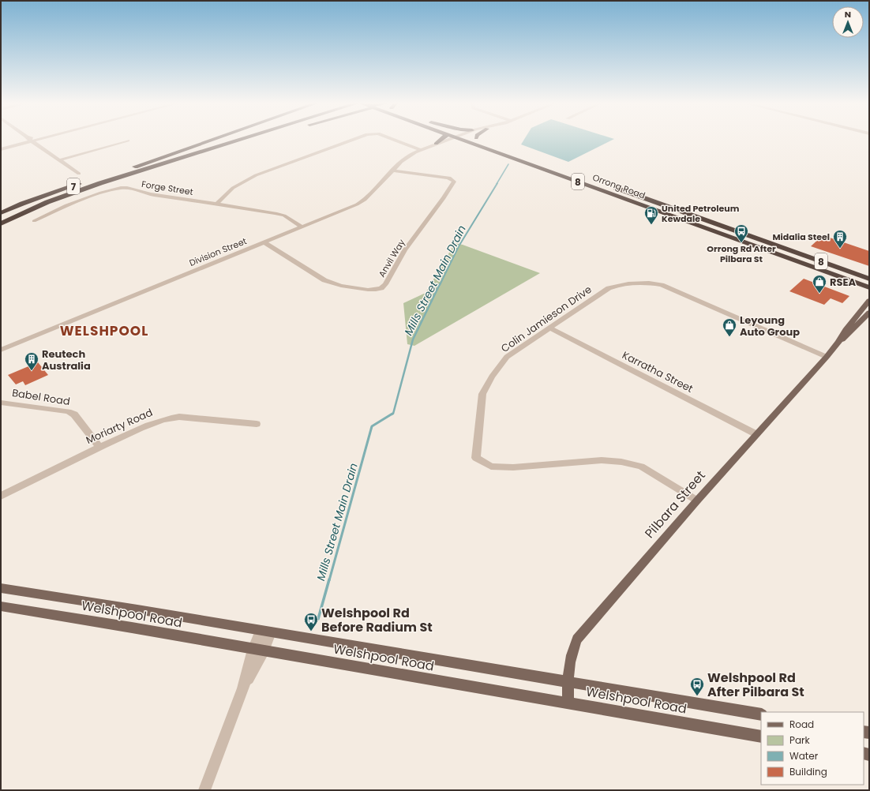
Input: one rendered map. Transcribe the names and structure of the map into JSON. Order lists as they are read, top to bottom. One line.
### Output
{"streets":{"highway":["8","7","Orrong Road"],"main road":["Pilbara Street","Welshpool Road"],"street":["Forge Street","Division Street","Anvil Way","Colin Jamieson Drive","Karratha Street","Babel Road","Moriarty Road"]},"crossings":[["Forge Street","Division Street"],["Division Street","Anvil Way"],["Colin Jamieson Drive","Karratha Street"],["Colin Jamieson Drive","Pilbara Street"],["Karratha Street","Pilbara Street"],["Babel Road","Moriarty Road"],["Pilbara Street","Welshpool Road"]],"districts":["WELSHPOOL"],"water":["Mills Street Main Drain"],"places":{"fuel station":["United Petroleum Kewdale"],"bus stop":["Orrong Rd After Pilbara St","Welshpool Rd Before Radium St","Welshpool Rd After Pilbara St"],"building":["Midalia Steel","Reutech Australia"],"shop":["RSEA","Leyoung Auto Group"]},"legend":["Road","Park","Water","Building"],"north":"top"}
